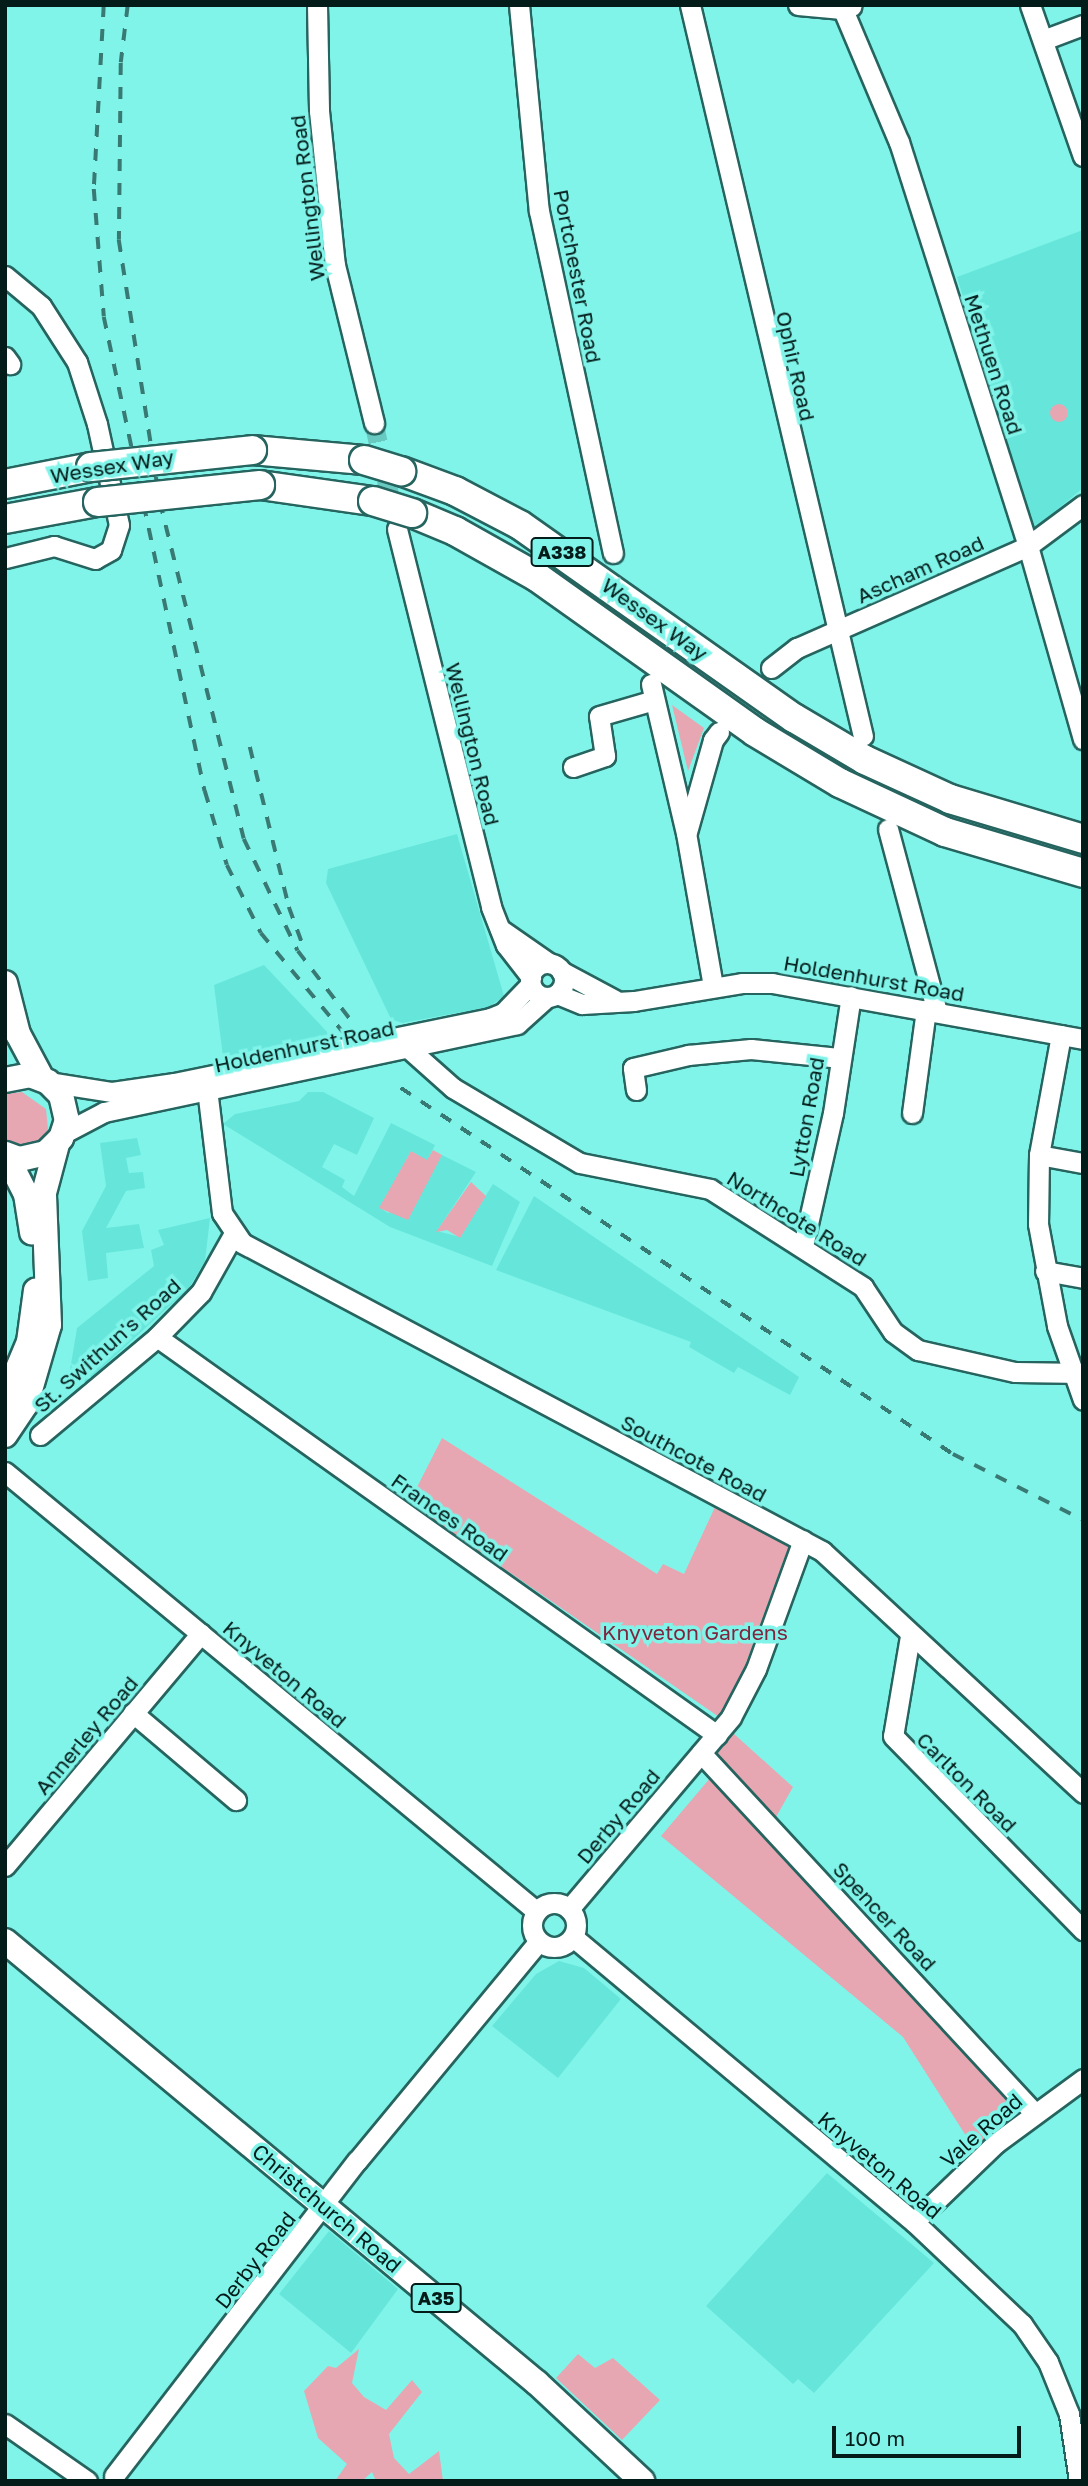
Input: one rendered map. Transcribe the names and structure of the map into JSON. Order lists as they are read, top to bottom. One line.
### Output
{"streets":{"highway":["Wessex Way","A338"],"main road":["Christchurch Road","A35"],"street":["Wellington Road","Portchester Road","Methuen Road","Ophir Road","Ascham Road","Holdenhurst Road","Lytton Road","Northcote Road","St. Swithun's Road","Southcote Road","Frances Road","Knyveton Road","Annerley Road","Carlton Road","Derby Road","Spencer Road","Vale Road"]},"crossings":[["Wellington Road","Wessex Way"],["Wellington Road","Holdenhurst Road"],["Methuen Road","Ascham Road"],["Ophir Road","Ascham Road"],["Holdenhurst Road","Lytton Road"],["Holdenhurst Road","Northcote Road"],["Lytton Road","Northcote Road"],["St. Swithun's Road","Southcote Road"],["St. Swithun's Road","Frances Road"],["Southcote Road","Carlton Road"],["Southcote Road","Derby Road"],["Frances Road","Derby Road"],["Knyveton Road","Annerley Road"],["Knyveton Road","Derby Road"],["Knyveton Road","Vale Road"],["Derby Road","Spencer Road"],["Derby Road","Christchurch Road"],["Spencer Road","Vale Road"]],"parks":["Knyveton Gardens"],"scale_bar":"100 m"}
